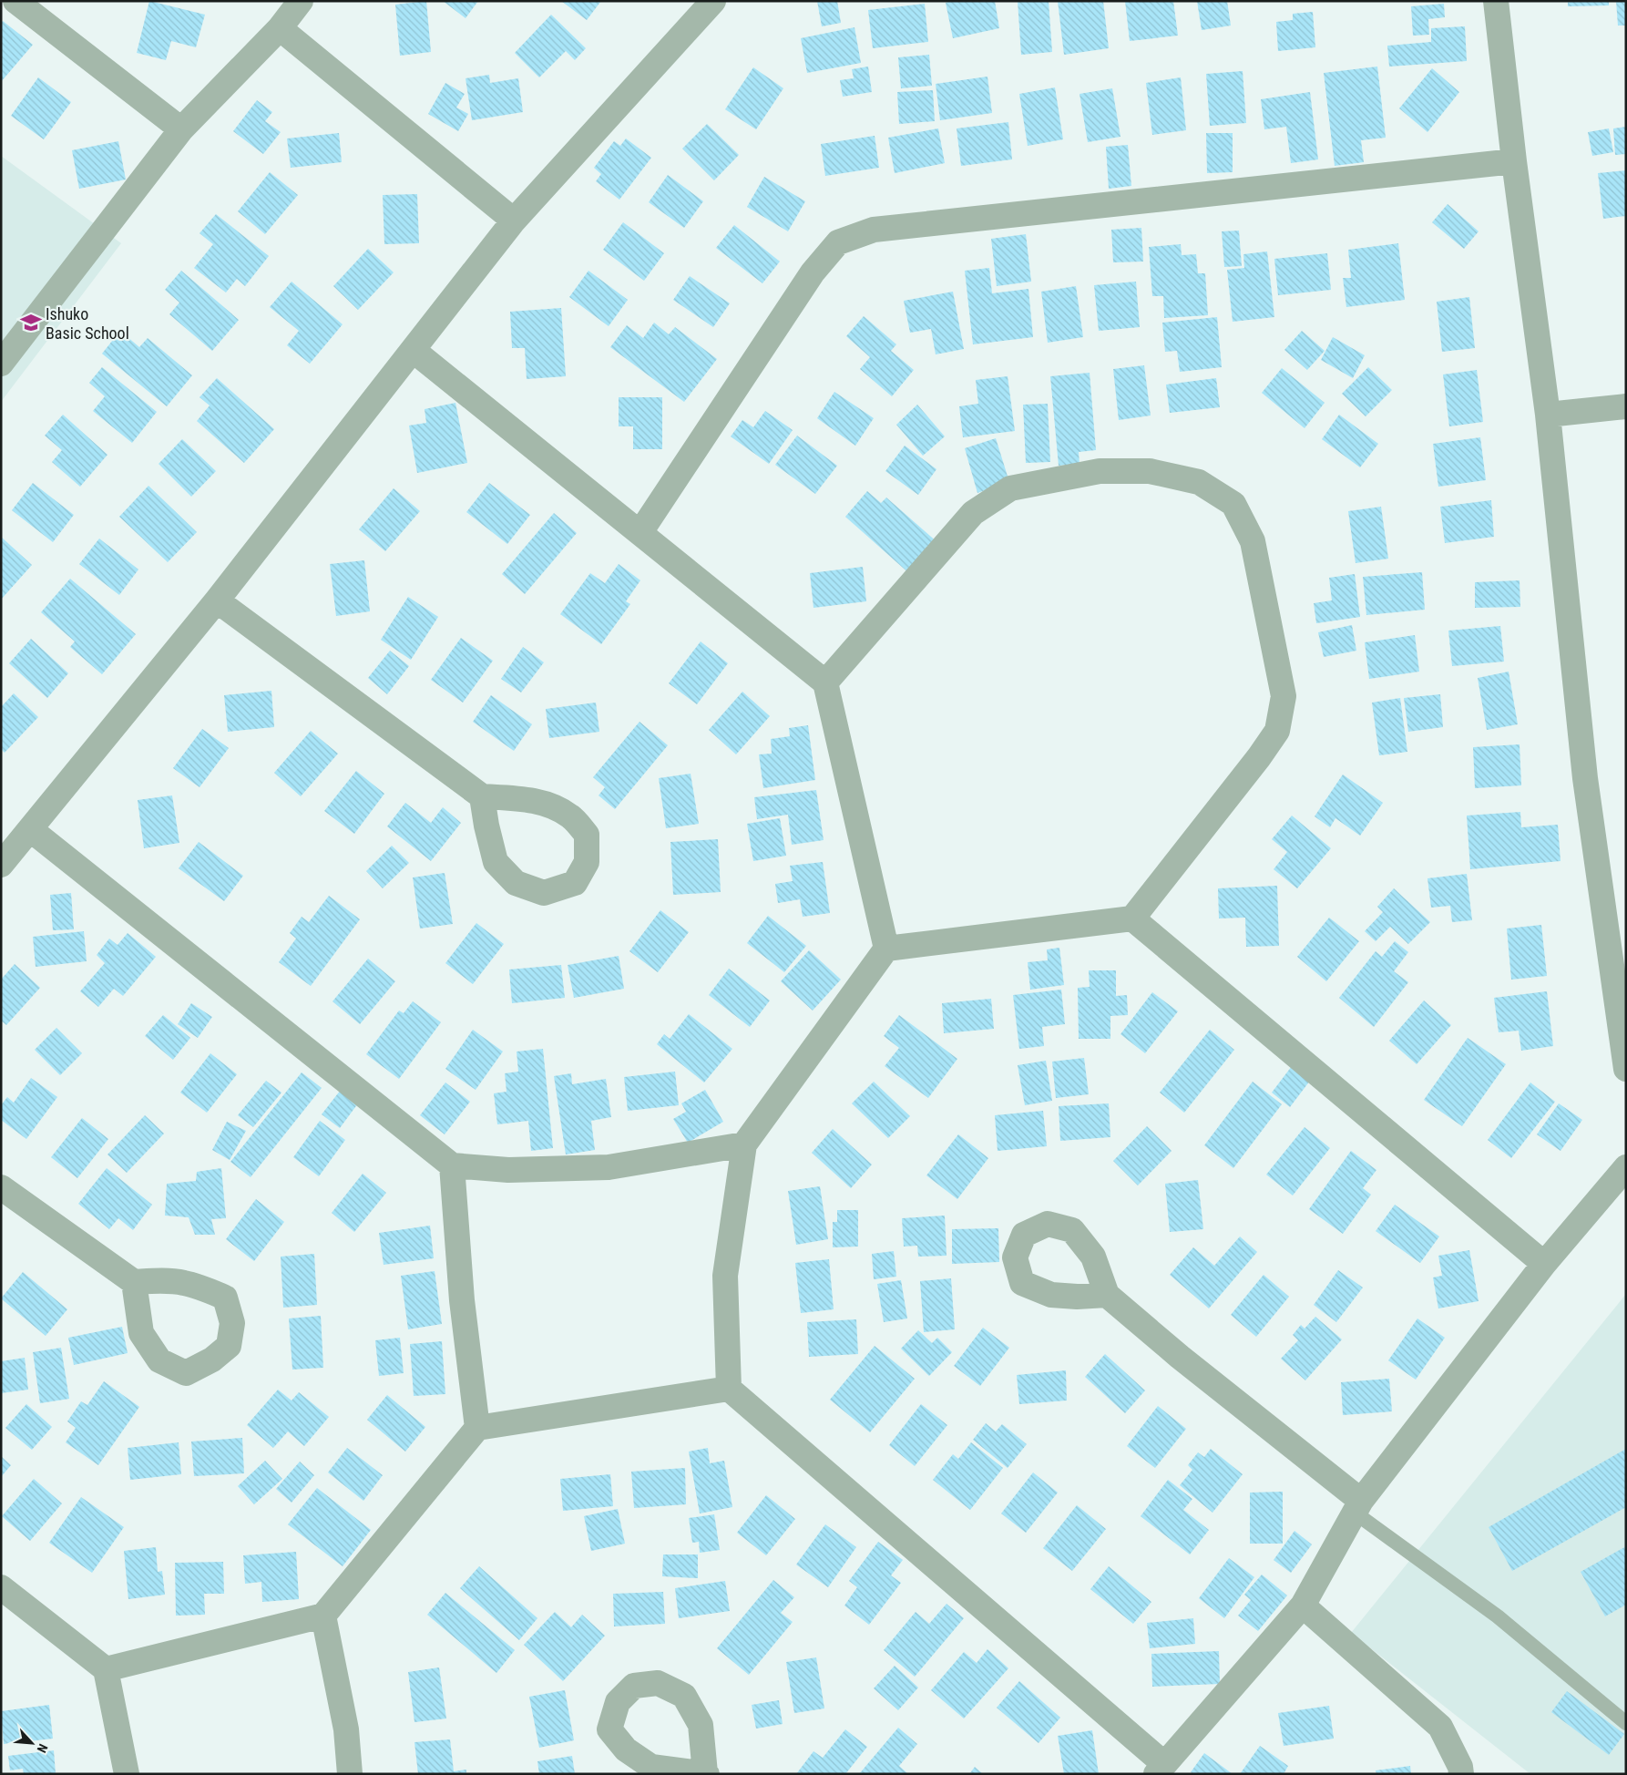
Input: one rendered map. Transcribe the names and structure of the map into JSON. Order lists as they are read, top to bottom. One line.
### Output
{"places":{"school or university":["Ishuko Basic School"]},"north":"bottom right"}
